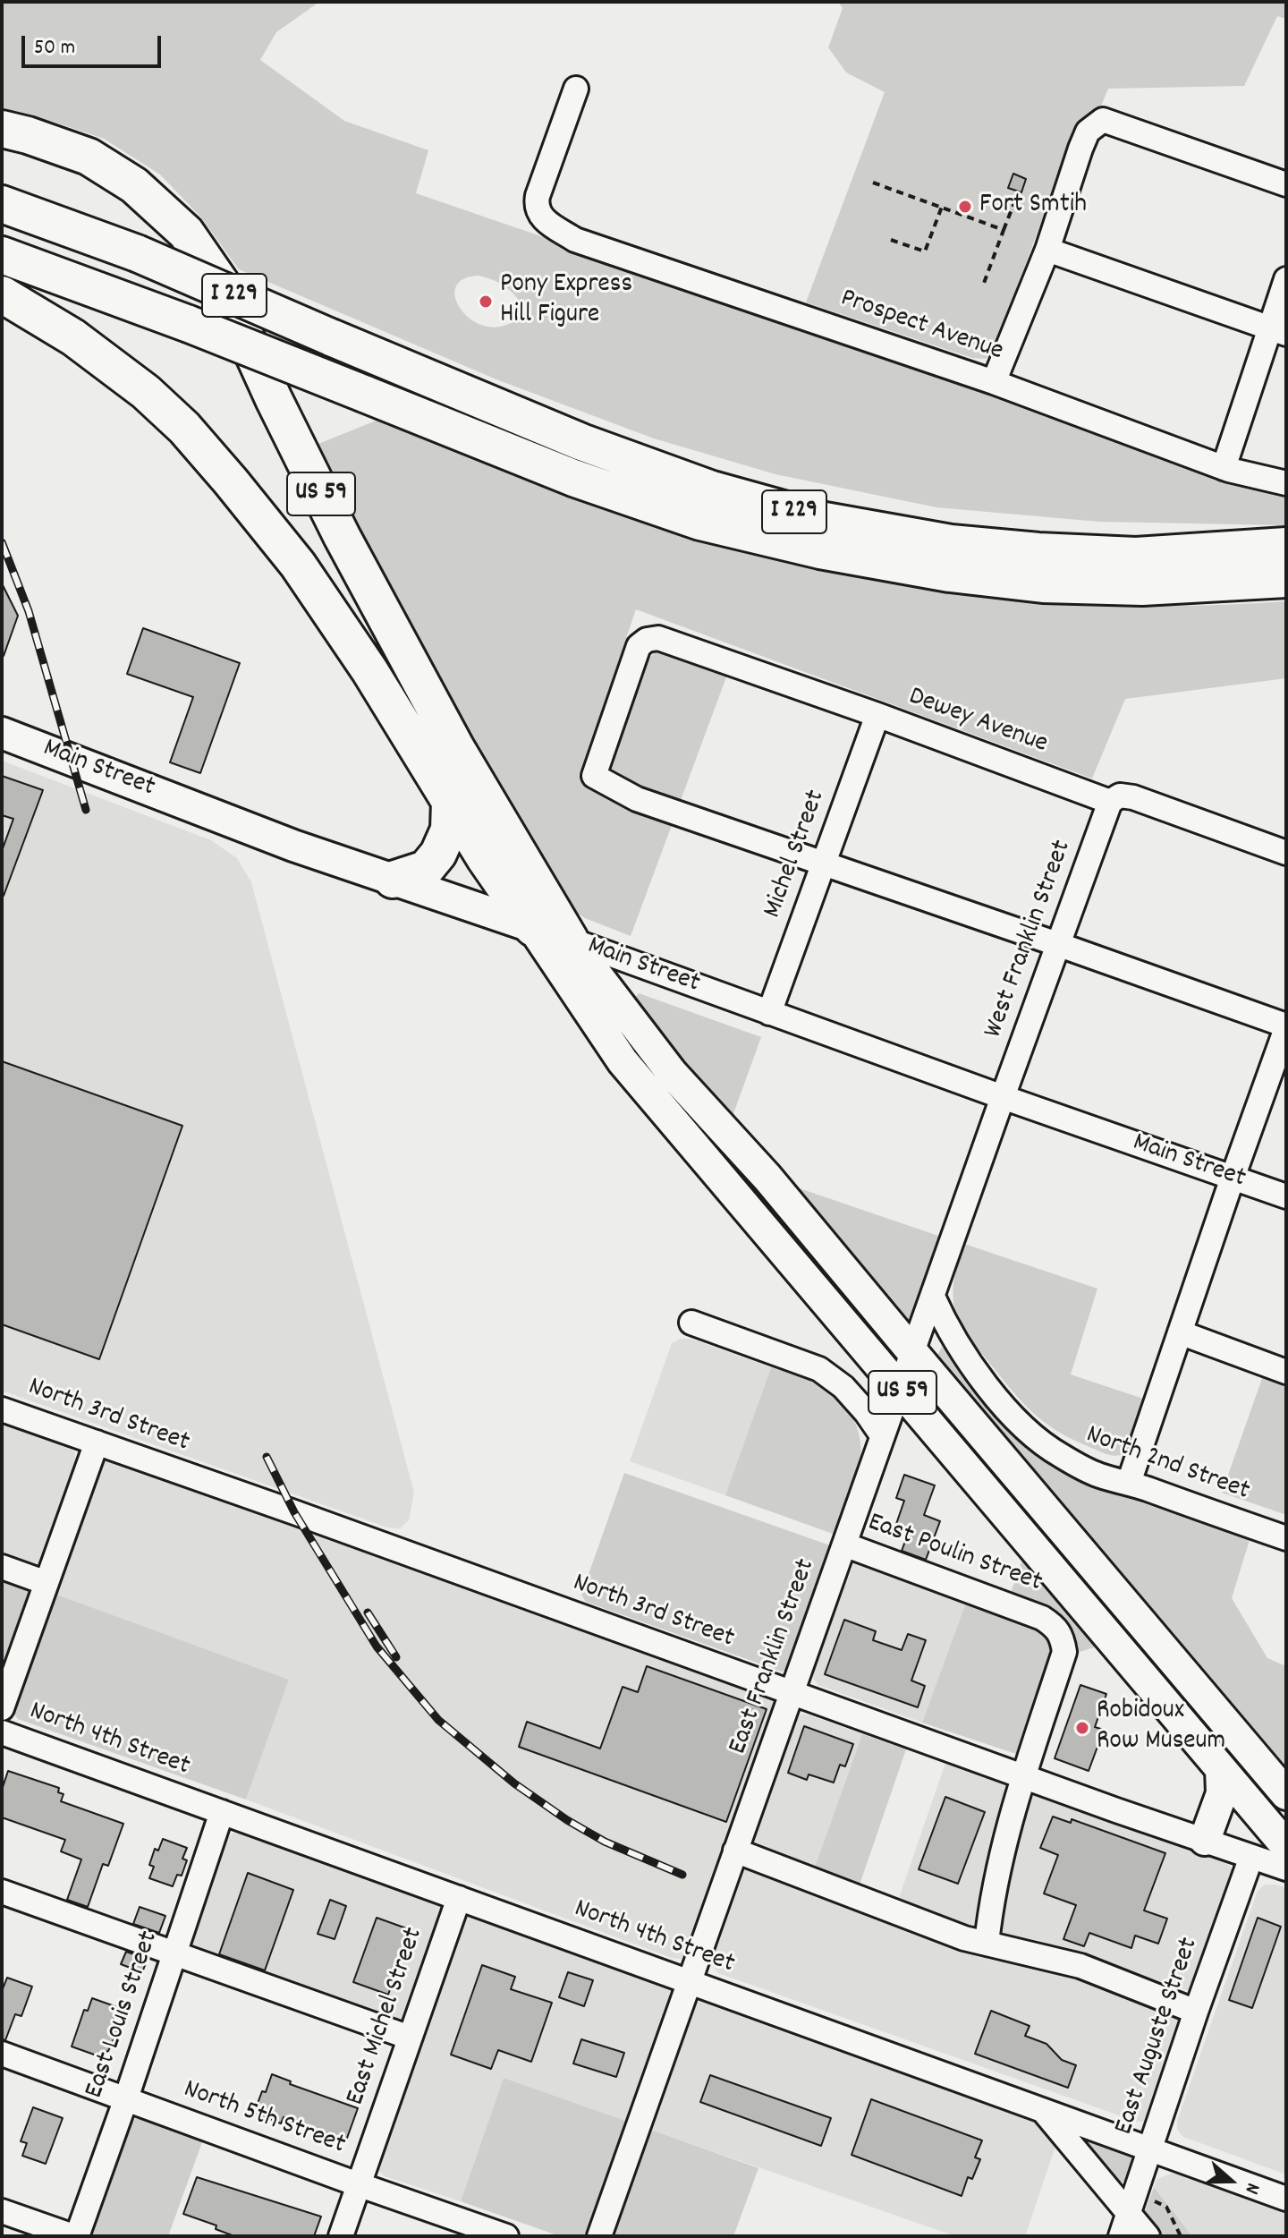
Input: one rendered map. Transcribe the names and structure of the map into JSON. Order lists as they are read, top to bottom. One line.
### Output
{"streets":{"highway":["I 229","US 59"],"main road":["Main Street"],"street":["Prospect Avenue","Dewey Avenue","Michel Street","West Franklin Street","North 3rd Street","North 2nd Street","East Poulin Street","East Franklin Street","North 4th Street","East Louis Street","East Michel Street","East Auguste Street","North 5th Street"]},"crossings":[["US 59","Main Street"],["US 59","East Franklin Street"],["Dewey Avenue","Michel Street"],["Dewey Avenue","West Franklin Street"],["Main Street","Michel Street"],["Main Street","West Franklin Street"],["Main Street","East Franklin Street"],["West Franklin Street","East Franklin Street"],["North 3rd Street","East Poulin Street"],["North 3rd Street","East Franklin Street"],["North 3rd Street","East Auguste Street"],["North 2nd Street","East Franklin Street"],["East Poulin Street","East Franklin Street"],["East Franklin Street","North 4th Street"],["North 4th Street","East Louis Street"],["North 4th Street","East Michel Street"],["North 4th Street","East Auguste Street"],["East Louis Street","North 5th Street"],["East Michel Street","North 5th Street"]],"places":["Fort Smtih","Pony Express Hill Figure","Robidoux Row Museum"],"scale_bar":"50 m","north":"right"}
